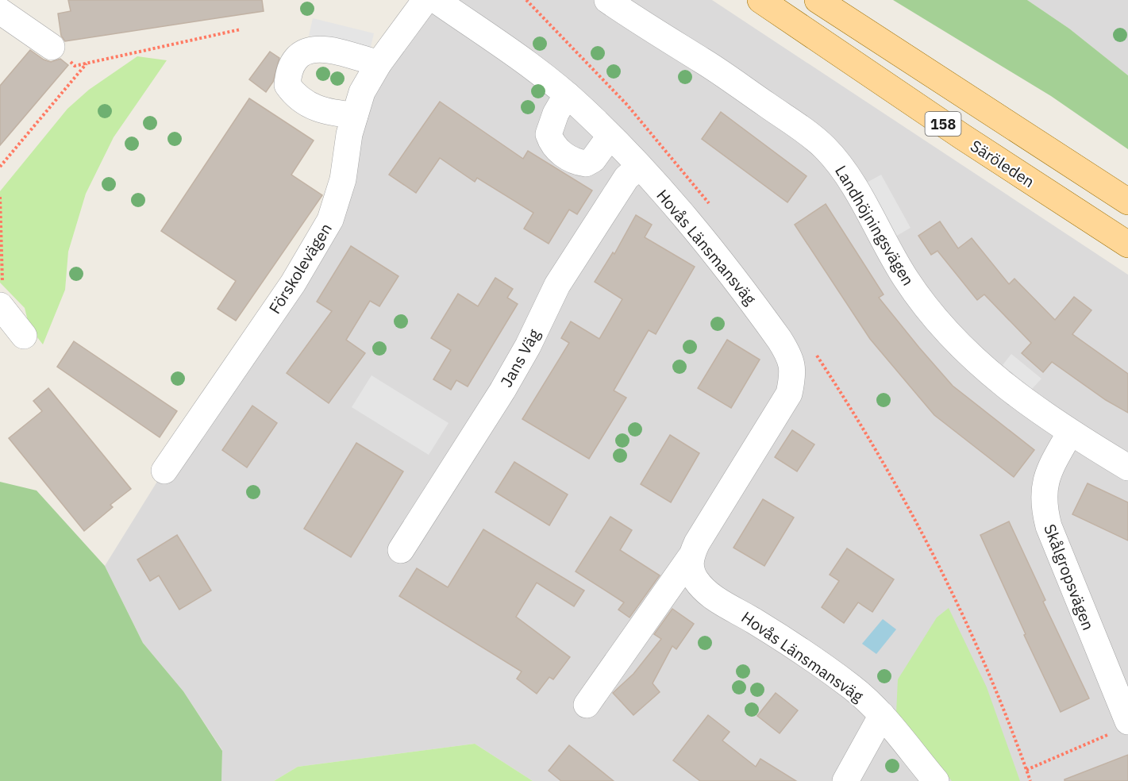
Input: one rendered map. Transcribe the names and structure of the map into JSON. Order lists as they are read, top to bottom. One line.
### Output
{"streets":{"main road":["158","Säröleden"],"street":["Landhöjningsvägen","Hovås Länsmansväg","Förskolevägen","Jans Väg","Skålgropsvägen"]},"crossings":[["Landhöjningsvägen","Skålgropsvägen"],["Hovås Länsmansväg","Jans Väg"]]}
